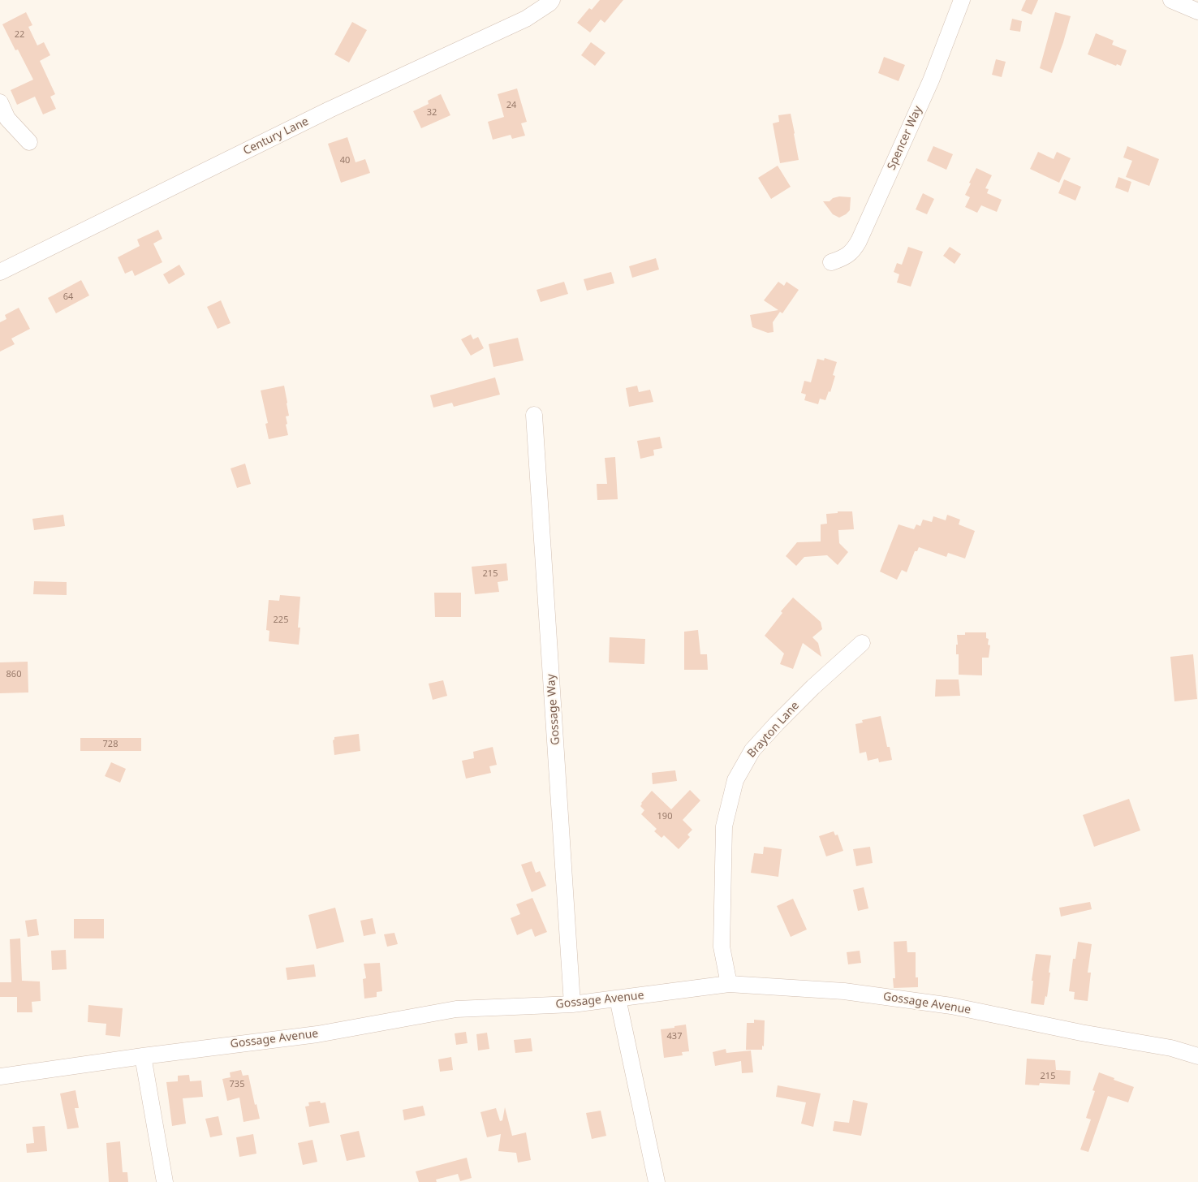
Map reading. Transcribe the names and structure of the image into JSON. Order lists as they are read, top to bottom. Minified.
{"streets":{"street":["Century Lane","Spencer Way","Gossage Way","Brayton Lane","Gossage Avenue"]},"crossings":[["Gossage Way","Gossage Avenue"],["Brayton Lane","Gossage Avenue"]],"house_numbers":["22","24","32","40","64","215","225","860","728","190","437","215","735"]}
